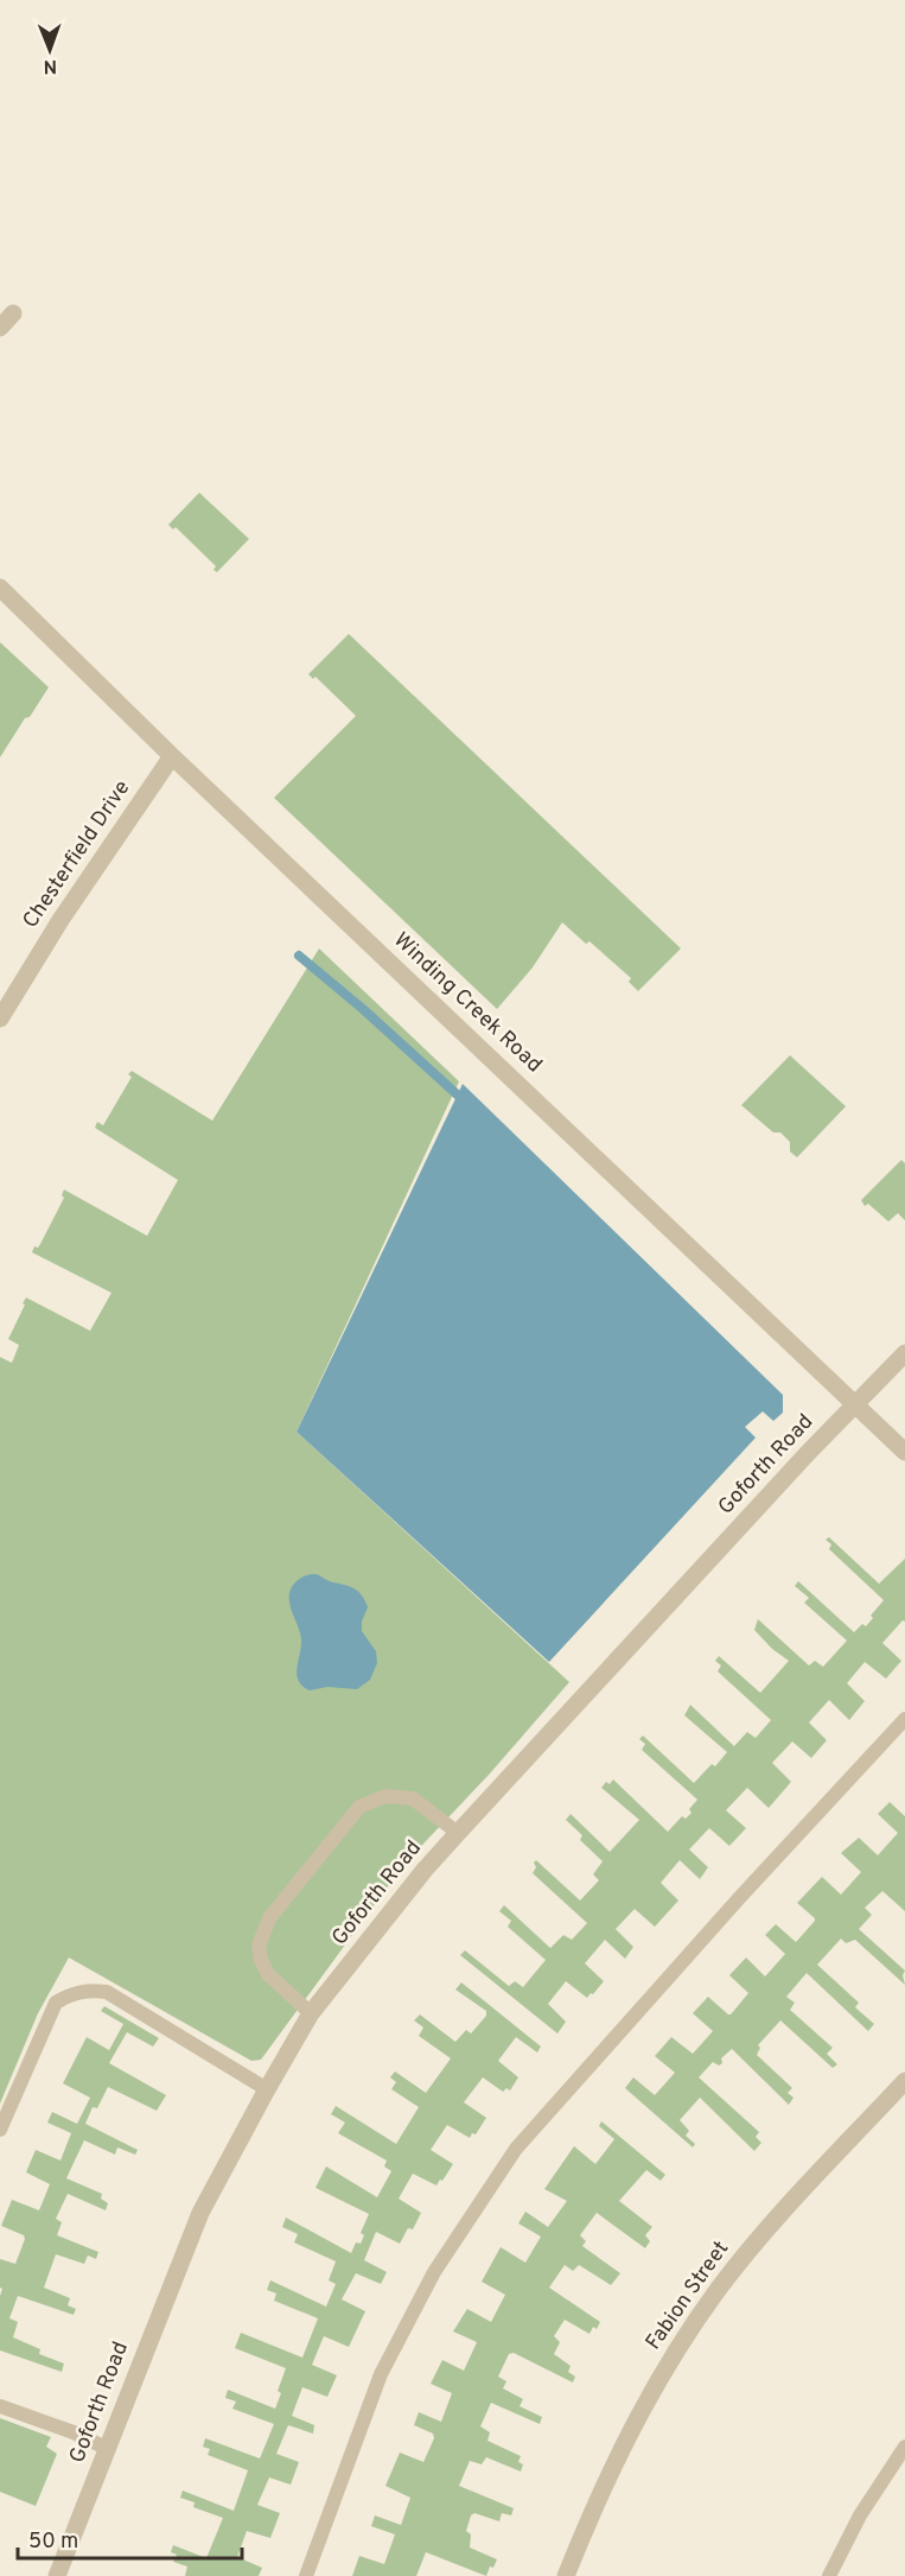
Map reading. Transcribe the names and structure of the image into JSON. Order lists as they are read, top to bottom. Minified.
{"streets":{"street":["Chesterfield Drive","Winding Creek Road","Goforth Road","Fabion Street"]},"crossings":[["Chesterfield Drive","Winding Creek Road"],["Winding Creek Road","Goforth Road"]],"scale_bar":"50 m","north":"bottom"}
